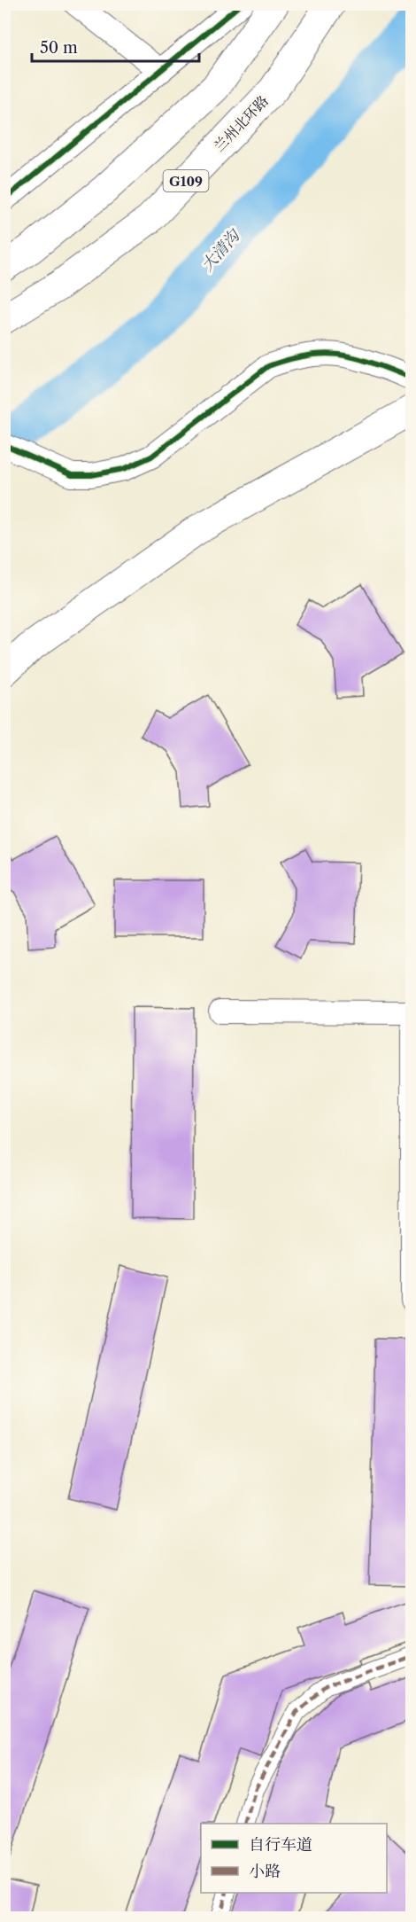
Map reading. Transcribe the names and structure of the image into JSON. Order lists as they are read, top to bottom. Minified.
{"streets":{"main road":["兰州北环路","G109"]},"water":["大清沟"],"legend":["自行车道","小路"],"scale_bar":"50 m"}
